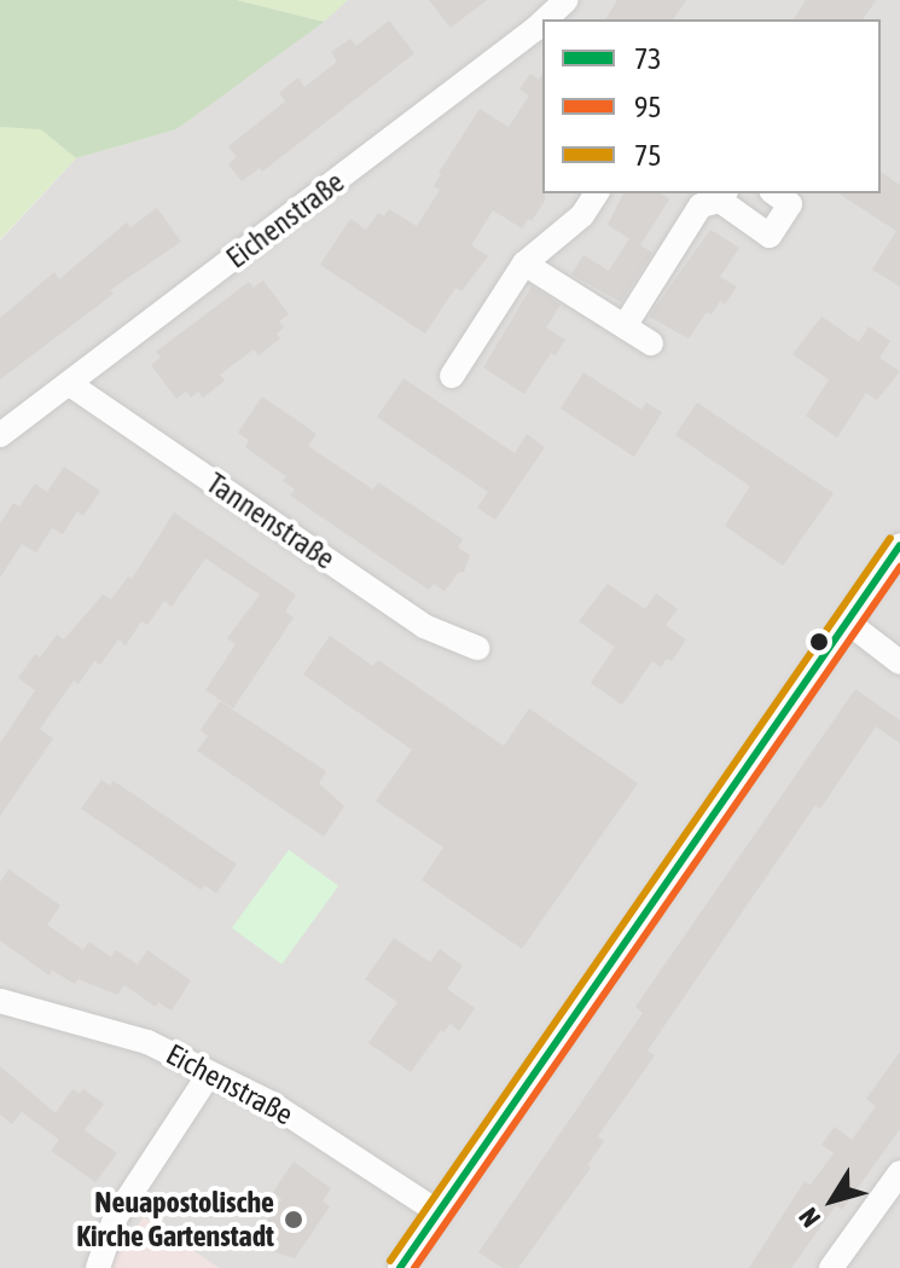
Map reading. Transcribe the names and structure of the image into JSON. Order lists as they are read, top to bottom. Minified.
{"streets":{"street":["Eichenstraße","Tannenstraße"]},"crossings":[["Eichenstraße","Tannenstraße"]],"places":["Neuapostolische Kirche Gartenstadt"],"lines":["transit line 75","transit line 73","transit line 95"],"legend":["73","95","75"],"north":"bottom left"}
